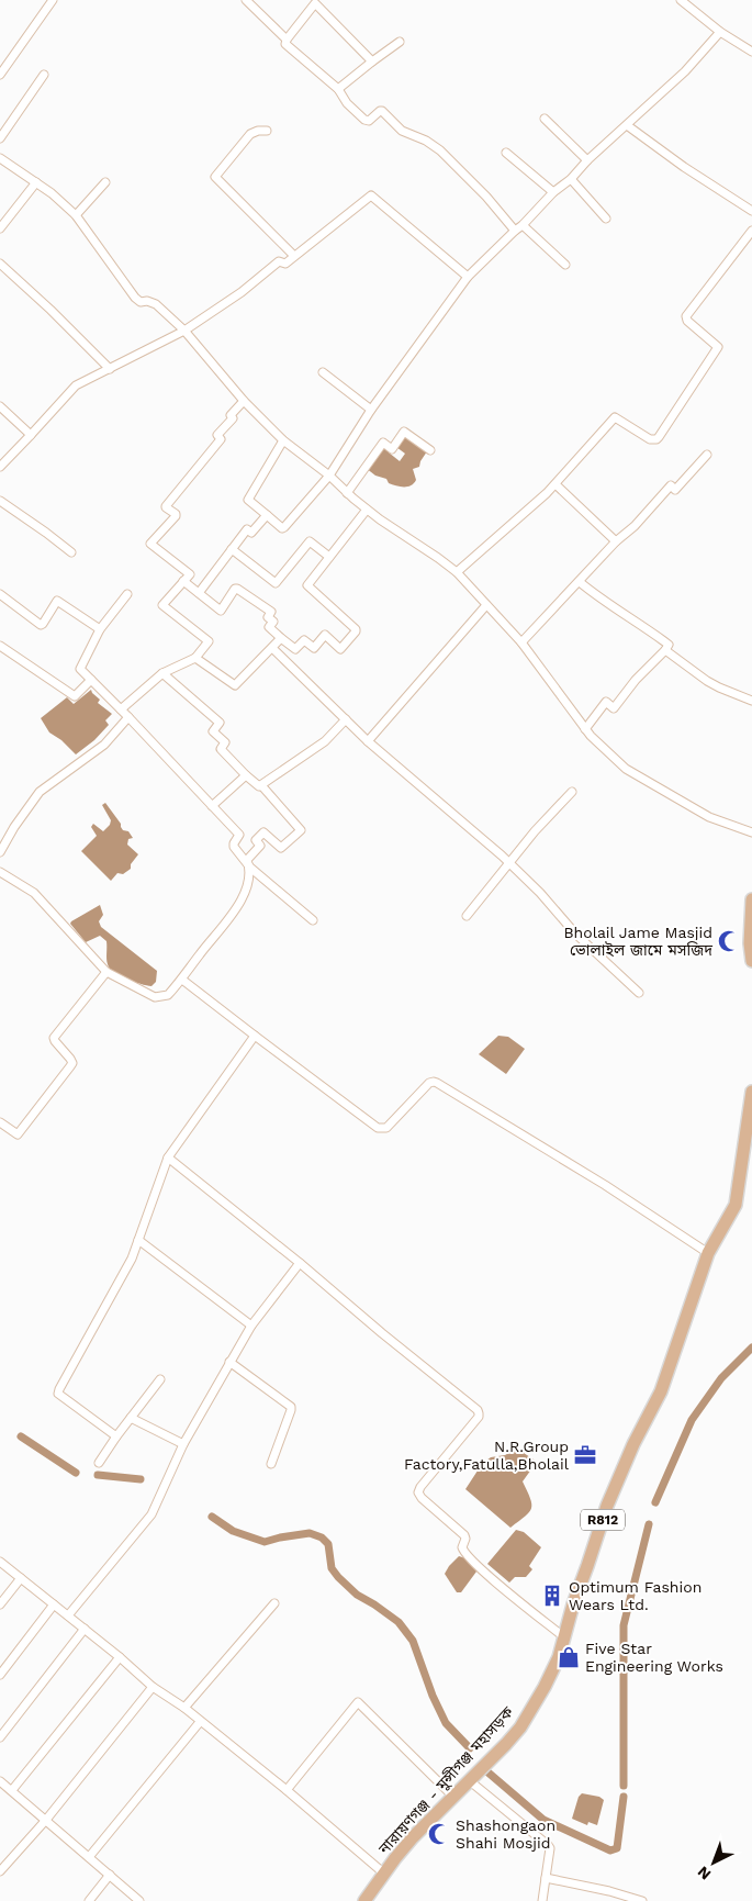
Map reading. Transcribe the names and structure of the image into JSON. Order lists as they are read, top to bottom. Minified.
{"streets":{"main road":["R812","নারায়ণগঞ্জ - মুন্সীগঞ্জ মহাসড়ক"]},"places":{"mosque":["Bholail Jame Masjid ভোলাইল জামে মসজিদ","Shashongaon Shahi Mosjid"],"office":["N.R.Group Factory,Fatulla,Bholail"],"building":["Optimum Fashion Wears Ltd."],"shop":["Five Star Engineering Works"]},"north":"bottom left"}
